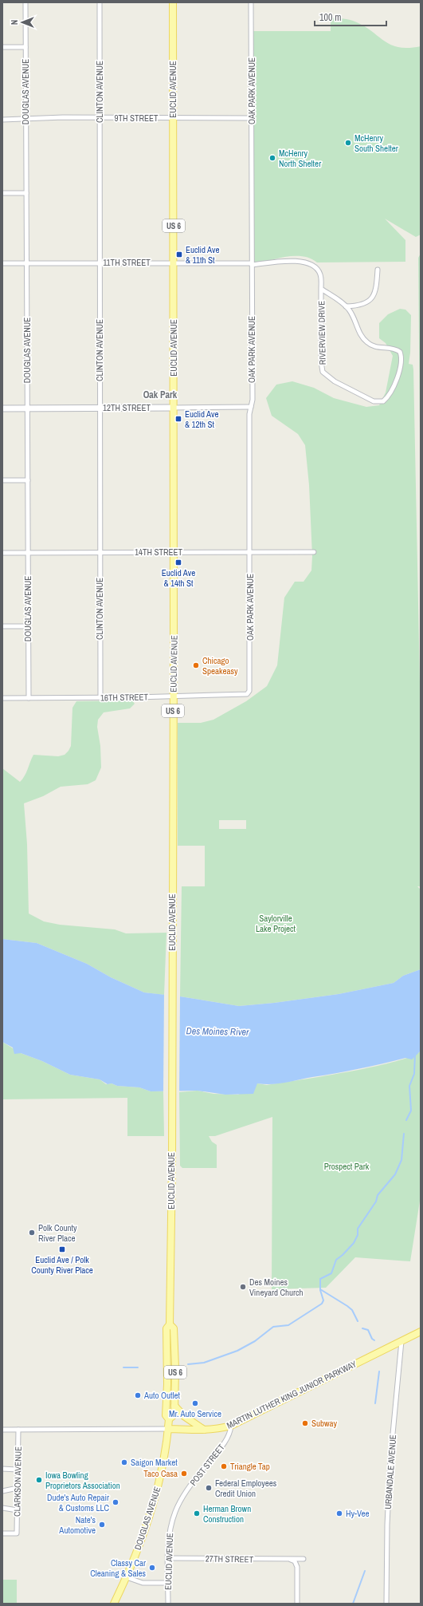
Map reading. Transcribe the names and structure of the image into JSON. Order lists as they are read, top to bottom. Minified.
{"streets":{"main road":["EUCLID AVENUE","DOUGLAS AVENUE","US 6","12TH STREET","MARTIN LUTHER KING JUNIOR PARKWAY"],"street":["OAK PARK AVENUE","CLINTON AVENUE","9TH STREET","11TH STREET","RIVERVIEW DRIVE","14TH STREET","16TH STREET","POST STREET","URBANDALE AVENUE","CLARKSON AVENUE","27TH STREET"]},"crossings":[["EUCLID AVENUE","DOUGLAS AVENUE"],["EUCLID AVENUE","9TH STREET"],["EUCLID AVENUE","11TH STREET"],["EUCLID AVENUE","12TH STREET"],["EUCLID AVENUE","14TH STREET"],["EUCLID AVENUE","16TH STREET"],["EUCLID AVENUE","MARTIN LUTHER KING JUNIOR PARKWAY"],["EUCLID AVENUE","POST STREET"],["EUCLID AVENUE","27TH STREET"],["OAK PARK AVENUE","9TH STREET"],["OAK PARK AVENUE","11TH STREET"],["OAK PARK AVENUE","RIVERVIEW DRIVE"],["OAK PARK AVENUE","12TH STREET"],["OAK PARK AVENUE","14TH STREET"],["OAK PARK AVENUE","16TH STREET"],["DOUGLAS AVENUE","9TH STREET"],["DOUGLAS AVENUE","11TH STREET"],["DOUGLAS AVENUE","12TH STREET"],["DOUGLAS AVENUE","14TH STREET"],["DOUGLAS AVENUE","16TH STREET"],["DOUGLAS AVENUE","MARTIN LUTHER KING JUNIOR PARKWAY"],["CLINTON AVENUE","9TH STREET"],["CLINTON AVENUE","11TH STREET"],["CLINTON AVENUE","12TH STREET"],["CLINTON AVENUE","14TH STREET"],["CLINTON AVENUE","16TH STREET"],["11TH STREET","RIVERVIEW DRIVE"],["MARTIN LUTHER KING JUNIOR PARKWAY","POST STREET"],["MARTIN LUTHER KING JUNIOR PARKWAY","URBANDALE AVENUE"],["MARTIN LUTHER KING JUNIOR PARKWAY","CLARKSON AVENUE"]],"districts":["Oak Park"],"water":["Des Moines River"],"parks":["Saylorville Lake Project","Prospect Park"],"places":{"other":["McHenry South Shelter","McHenry North Shelter","Chicago Speakeasy","Polk County River Place","Des Moines Vineyard Church","Auto Outlet","Mr. Auto Service","Subway","Saigon Market","Triangle Tap","Taco Casa","Iowa Bowling Proprietors Association","Federal Employees Credit Union","Dude's Auto Repair & Customs LLC","Herman Brown Construction","Hy-Vee","Nate's Automotive","Classy Car Cleaning & Sales"],"transit":["Euclid Ave & 11th St","Euclid Ave & 12th St","Euclid Ave & 14th St","Euclid Ave / Polk County River Place"]},"scale_bar":"100 m","north":"left"}
